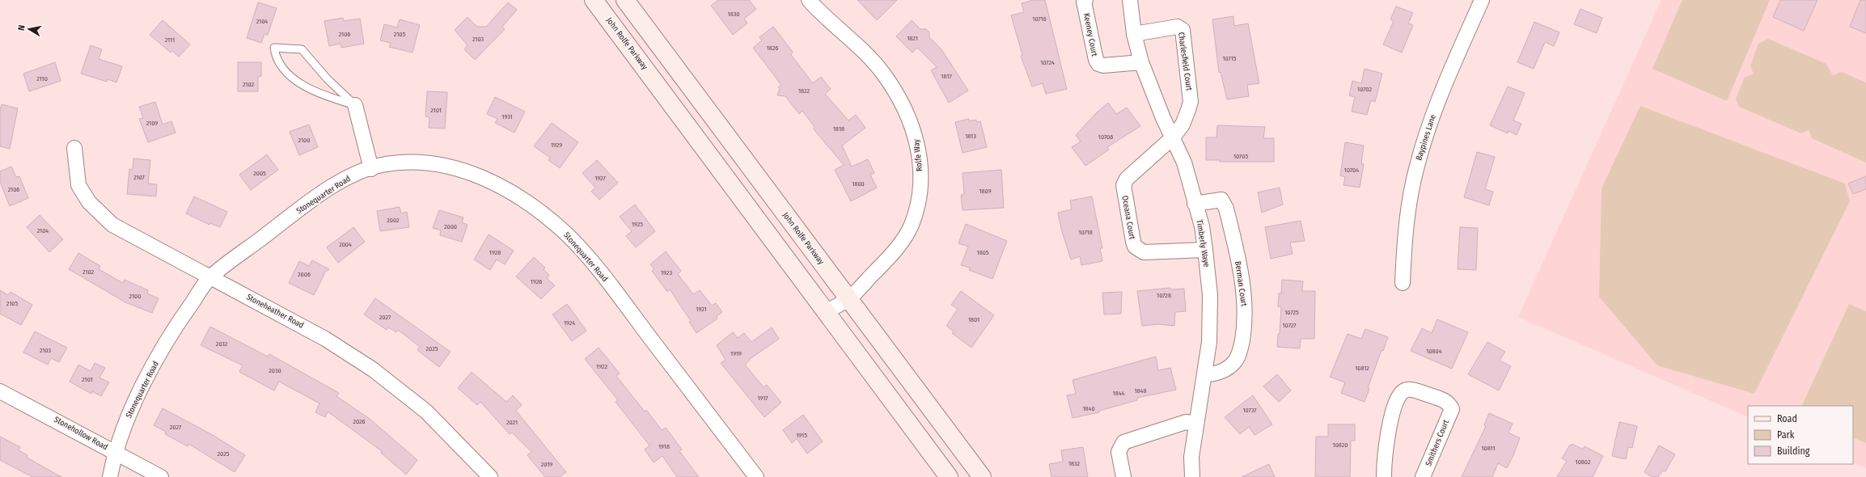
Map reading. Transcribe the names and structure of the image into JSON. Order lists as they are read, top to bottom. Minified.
{"streets":{"main road":["John Rolfe Parkway"],"street":["Keeney Court","Charlesfield Court","Baypines Lane","Rolfe Way","Stonequarter Road","Oceana Court","Timberly Waye","Berman Court","Stoneheather Road","Stonehollow Road","Smithers Court"]},"crossings":[["Keeney Court","Timberly Waye"],["John Rolfe Parkway","Rolfe Way"],["Charlesfield Court","Oceana Court"],["Charlesfield Court","Timberly Waye"],["Stonequarter Road","Stoneheather Road"],["Stonequarter Road","Stonehollow Road"],["Oceana Court","Timberly Waye"],["Timberly Waye","Berman Court"]],"house_numbers":["1830","10716","2104","2106","2105","1821","2103","2111","1826","10715","10724","1817","2110","2102","10702","1822","2101","1931","2109","1818","1813","10706","2100","1929","10705","10704","2005","2107","1927","1800","2106","1809","2002","1925","2000","2104","10718","2004","1928","1805","2102","1923","2006","1926","10728","2100","2105","1921","10725","2027","1801","1924","10727","2032","2025","2103","10804","1919","1922","10812","2030","2101","1848","1844","1917","1840","10737","2026","2021","2027","1915","10820","1918","10811","2025","10802","1832","2019"],"legend":["Road","Park","Building"],"north":"left"}
